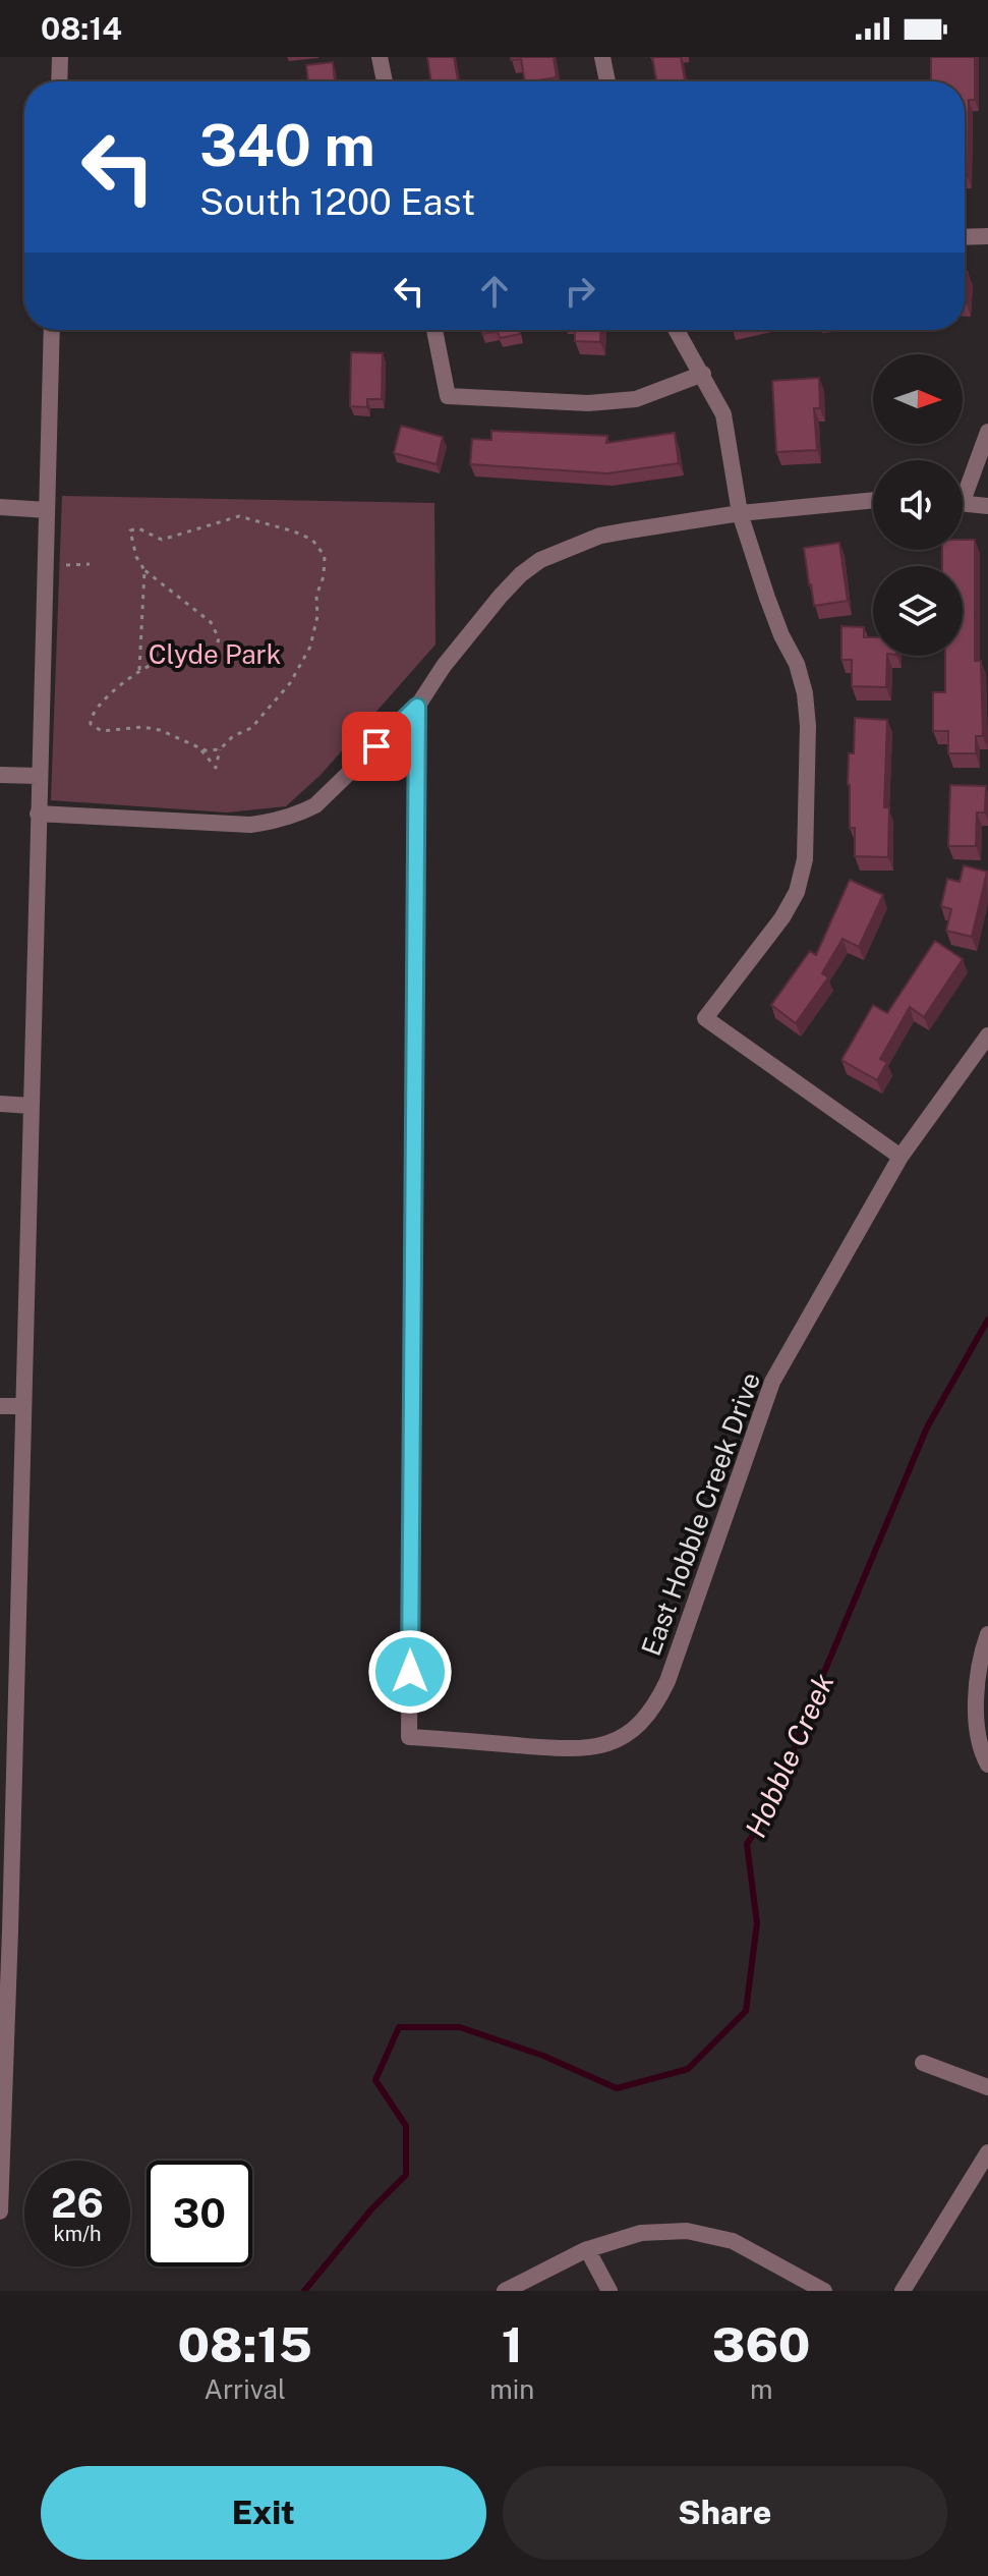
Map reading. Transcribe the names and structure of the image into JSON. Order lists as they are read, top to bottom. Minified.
{"streets":{"street":["East Hobble Creek Drive"]},"water":["Hobble Creek"],"parks":["Clyde Park"],"north":"right","page":{"status":"08:14","turn":["340 m","South 1200 East"],"speed":"26 km/h","limit":"30","eta":["08:15","Arrival","1","min","360","m"],"buttons":["Exit","Share"]}}
